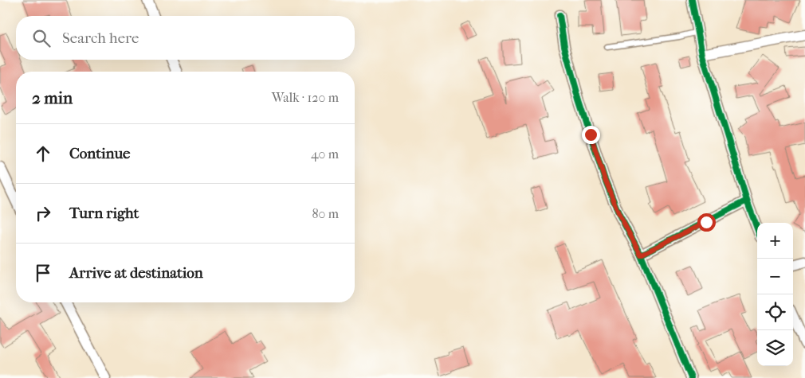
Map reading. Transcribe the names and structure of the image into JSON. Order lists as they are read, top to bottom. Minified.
{"page":{"search":"Search here","heading":["2 min","Walk · 120 m"],"list":[["Continue","40 m"],["Turn right","80 m"],"Arrive at destination"],"map_buttons":["+","−"]}}
